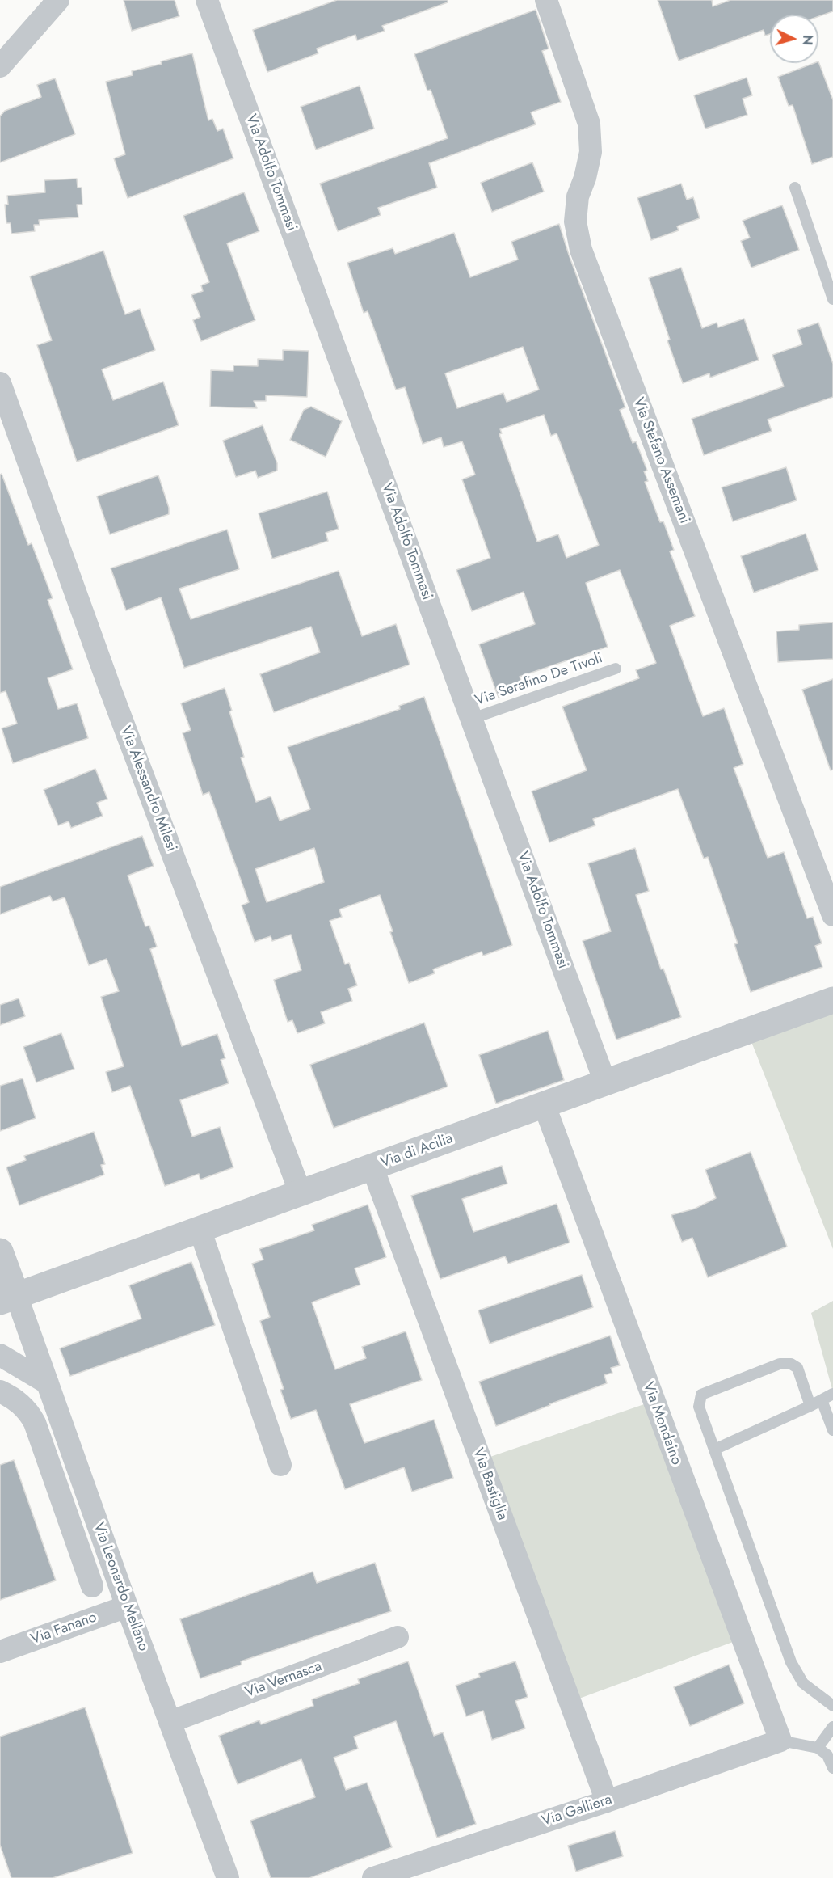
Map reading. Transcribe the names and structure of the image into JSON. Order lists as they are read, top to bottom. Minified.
{"streets":{"street":["Via Adolfo Tommasi","Via Stefano Assemani","Via Alessandro Milesi","Via di Acilia","Via Mondaino","Via Bastiglia","Via Leonardo Mellano","Via Fanano","Via Vernasca","Via Galliera"],"lane":["Via Serafino De Tivoli"]},"crossings":[["Via Adolfo Tommasi","Via Serafino De Tivoli"],["Via Adolfo Tommasi","Via di Acilia"],["Via Alessandro Milesi","Via di Acilia"],["Via di Acilia","Via Mondaino"],["Via di Acilia","Via Bastiglia"],["Via di Acilia","Via Leonardo Mellano"],["Via Mondaino","Via Galliera"],["Via Bastiglia","Via Galliera"],["Via Leonardo Mellano","Via Fanano"],["Via Leonardo Mellano","Via Vernasca"]],"north":"right"}
